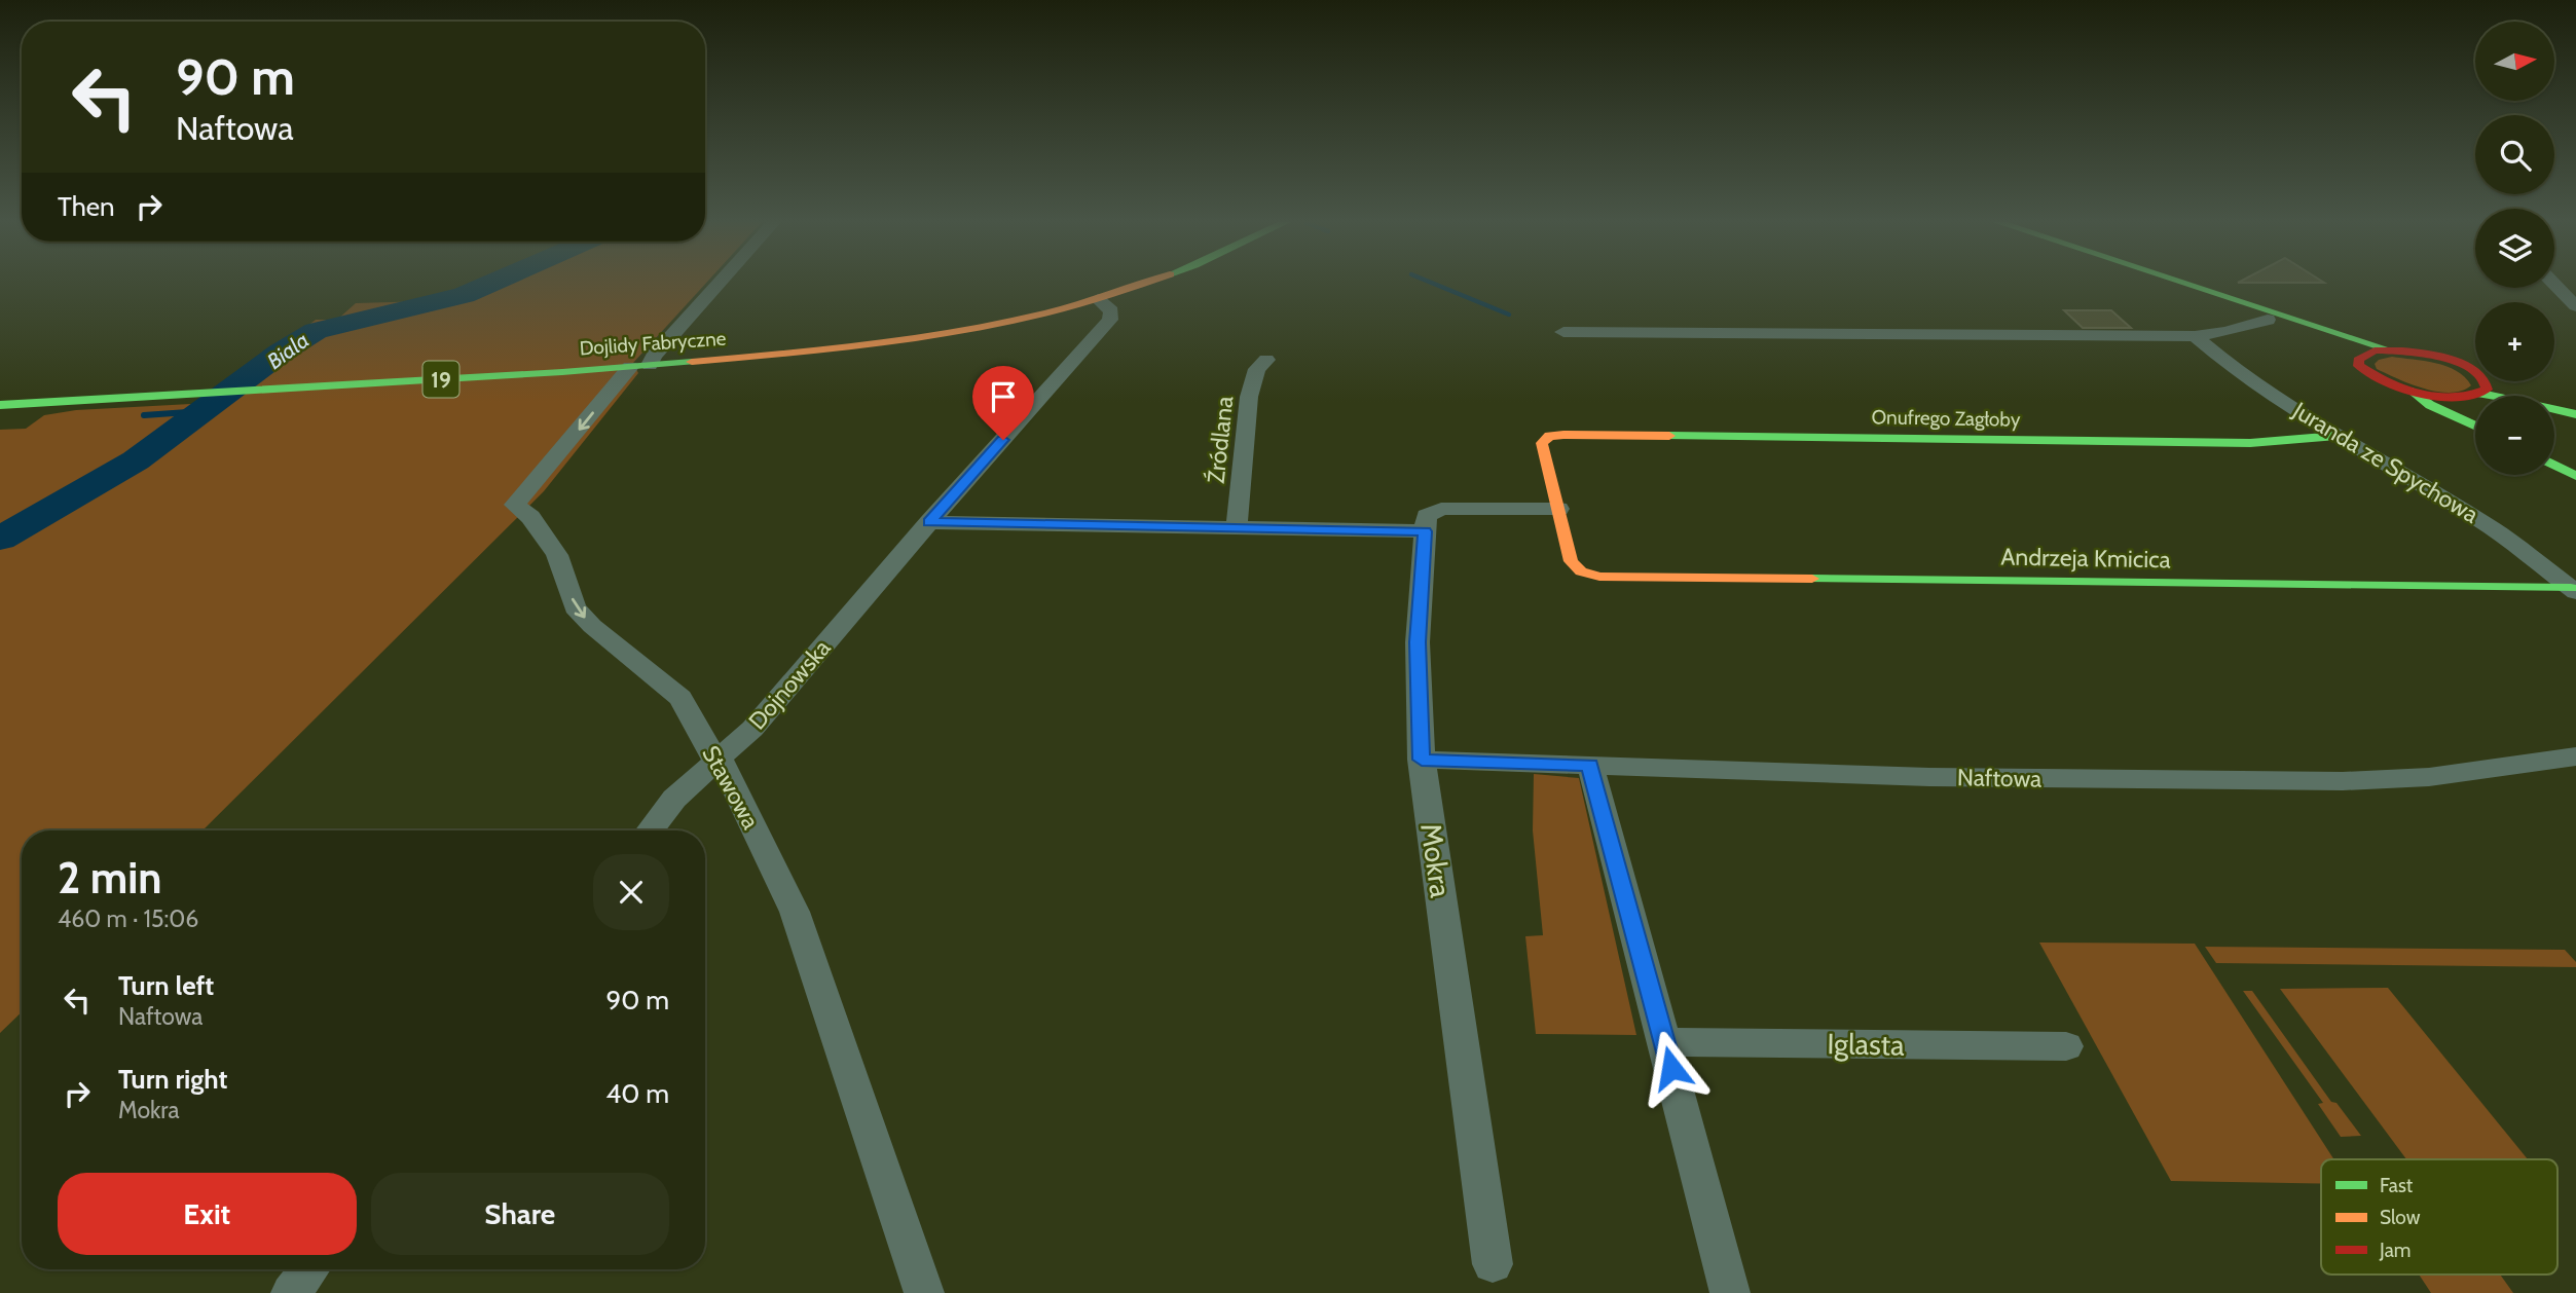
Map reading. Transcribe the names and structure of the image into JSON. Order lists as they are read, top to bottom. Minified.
{"streets":{"main road":["Dojlidy Fabryczne","19","Onufrego Zagłoby","Andrzeja Kmicica"],"street":["Źródlana","Juranda ze Spychowa","Dojnowska","Naftowa","Stawowa","Mokra","Iglasta"]},"crossings":[["Dojlidy Fabryczne","Dojnowska"],["Dojlidy Fabryczne","Stawowa"],["Onufrego Zagłoby","Juranda ze Spychowa"],["Onufrego Zagłoby","Andrzeja Kmicica"],["Juranda ze Spychowa","Andrzeja Kmicica"],["Dojnowska","Stawowa"],["Naftowa","Mokra"]],"water":["Biala"],"legend":["Fast","Slow","Jam"],"north":"right","page":{"map_buttons":["+","−"],"turn":["90 m","Naftowa"],"then":"Then","heading":["2 min","460 m · 15:06"],"list":[{"name":"Turn left","note":"Naftowa","value":"90 m"},{"name":"Turn right","note":"Mokra","value":"40 m"}],"buttons":["Exit","Share"]}}
